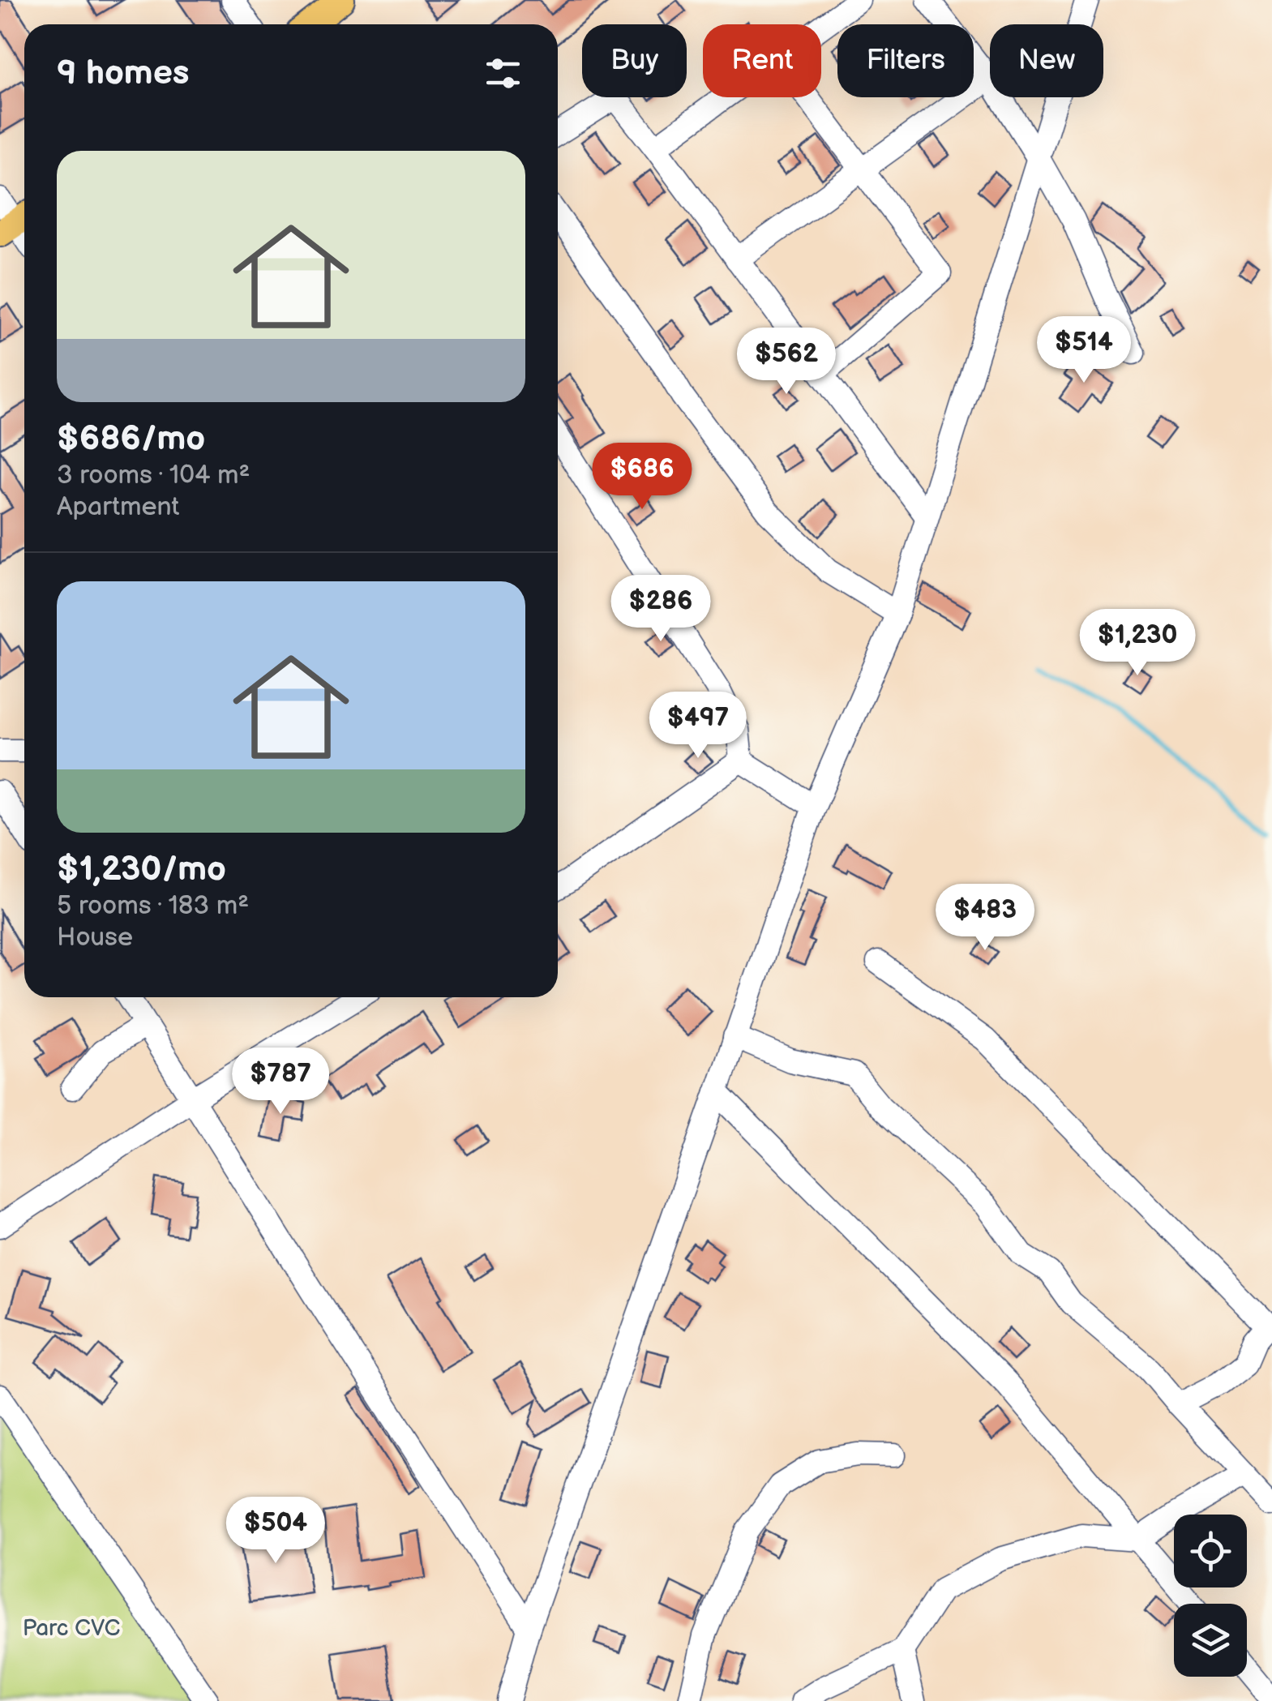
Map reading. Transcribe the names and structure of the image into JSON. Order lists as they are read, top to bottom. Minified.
{"parks":["Parc CVC"],"page":{"chip":["Buy","Rent","Filters","New"],"heading":"9 homes","list":[{"name":"$686/mo","note":"3 rooms · 104 m² · Apartment"},{"name":"$1,230/mo","note":"5 rooms · 183 m² · House"}],"price":["$514","$562","$686","$286","$1,230","$497","$483","$787","$504"]}}
